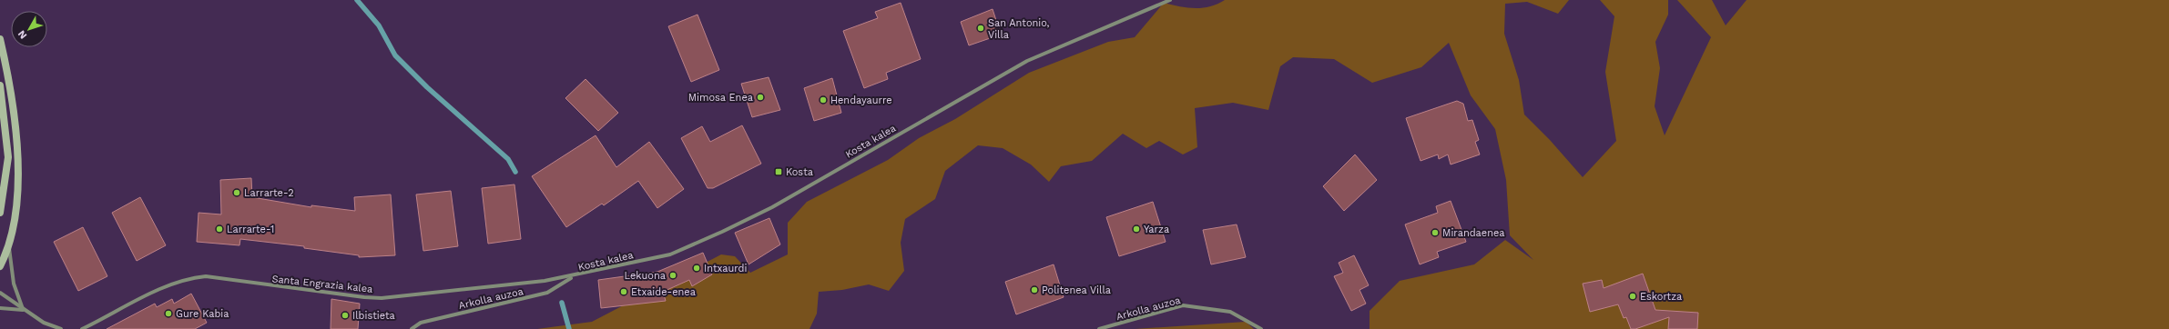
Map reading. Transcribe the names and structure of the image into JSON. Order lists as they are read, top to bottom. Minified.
{"streets":{"street":["Kosta kalea","Santa Engrazia kalea","Arkolla auzoa"]},"crossings":[["Kosta kalea","Santa Engrazia kalea"],["Kosta kalea","Arkolla auzoa"],["Santa Engrazia kalea","Arkolla auzoa"]],"places":{"other":["San Antonio, Villa","Mimosa Enea","Hendayaurre","Larrarte-2","Larrarte-1","Yarza","Mirandaenea","Intxaurdi","Lekuona","Politenea Villa","Etxaide-enea","Eskortza","Gure Kabia","Ilbistieta"],"transit":["Kosta"]},"north":"bottom left"}
